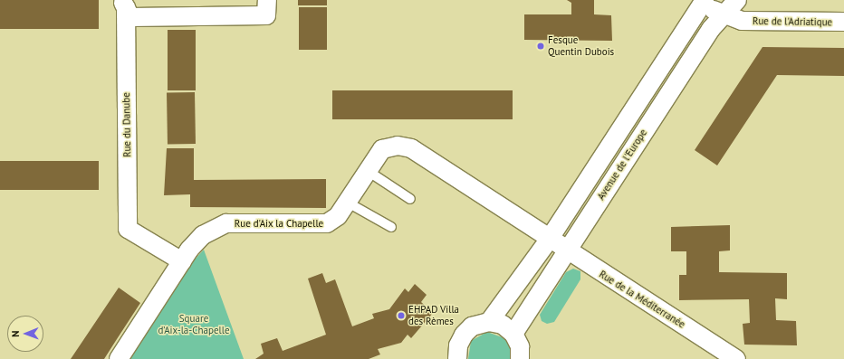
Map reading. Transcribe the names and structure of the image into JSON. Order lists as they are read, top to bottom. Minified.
{"streets":{"street":["Rue de l'Adriatique","Rue du Danube","Avenue de l'Europe","Rue d'Aix la Chapelle","Rue de la Méditerranée"]},"crossings":[["Rue de l'Adriatique","Avenue de l'Europe"],["Rue du Danube","Rue d'Aix la Chapelle"],["Avenue de l'Europe","Rue de la Méditerranée"],["Rue d'Aix la Chapelle","Rue de la Méditerranée"]],"parks":["Square d’Aix-la-Chapelle"],"places":["Fesque Quentin Dubois","EHPAD Villa des Rèmes"],"north":"left"}
